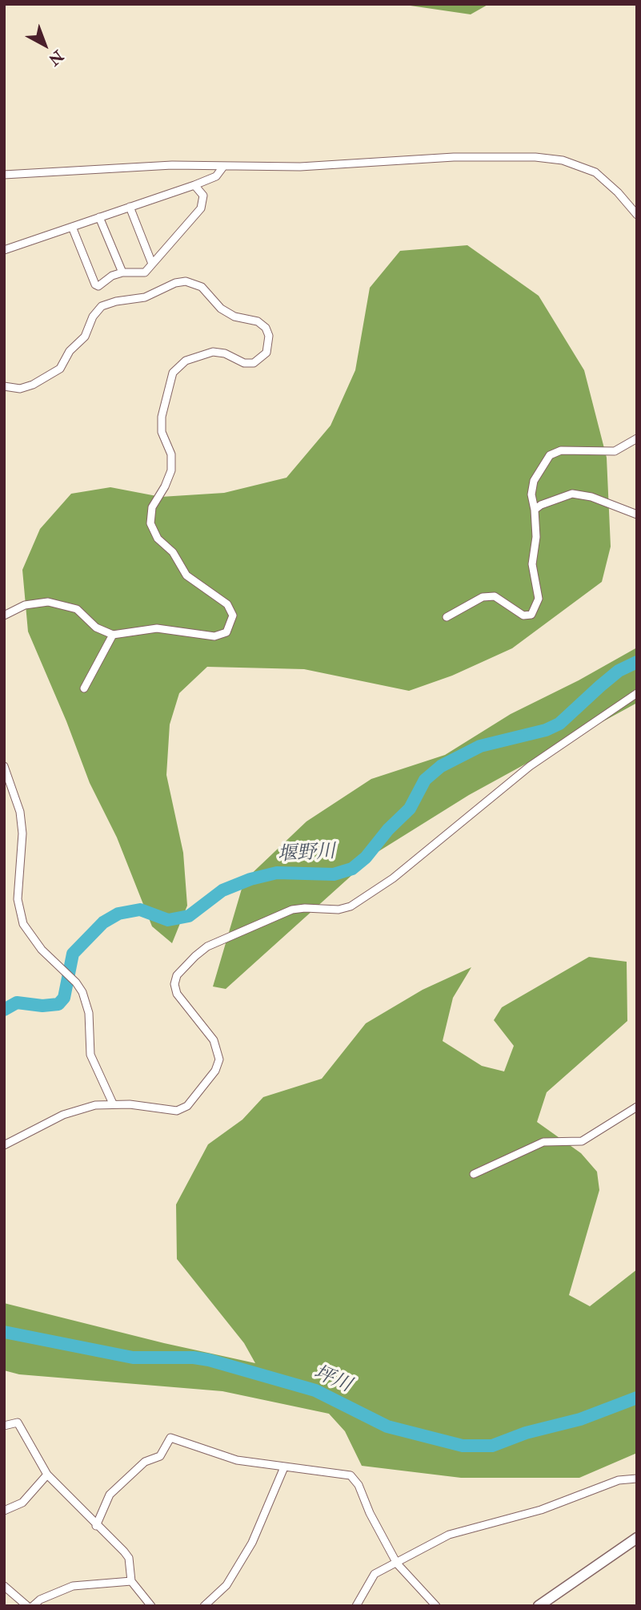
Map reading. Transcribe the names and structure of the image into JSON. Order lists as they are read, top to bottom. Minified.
{"water":["堰野川","坪川"],"north":"bottom right"}
